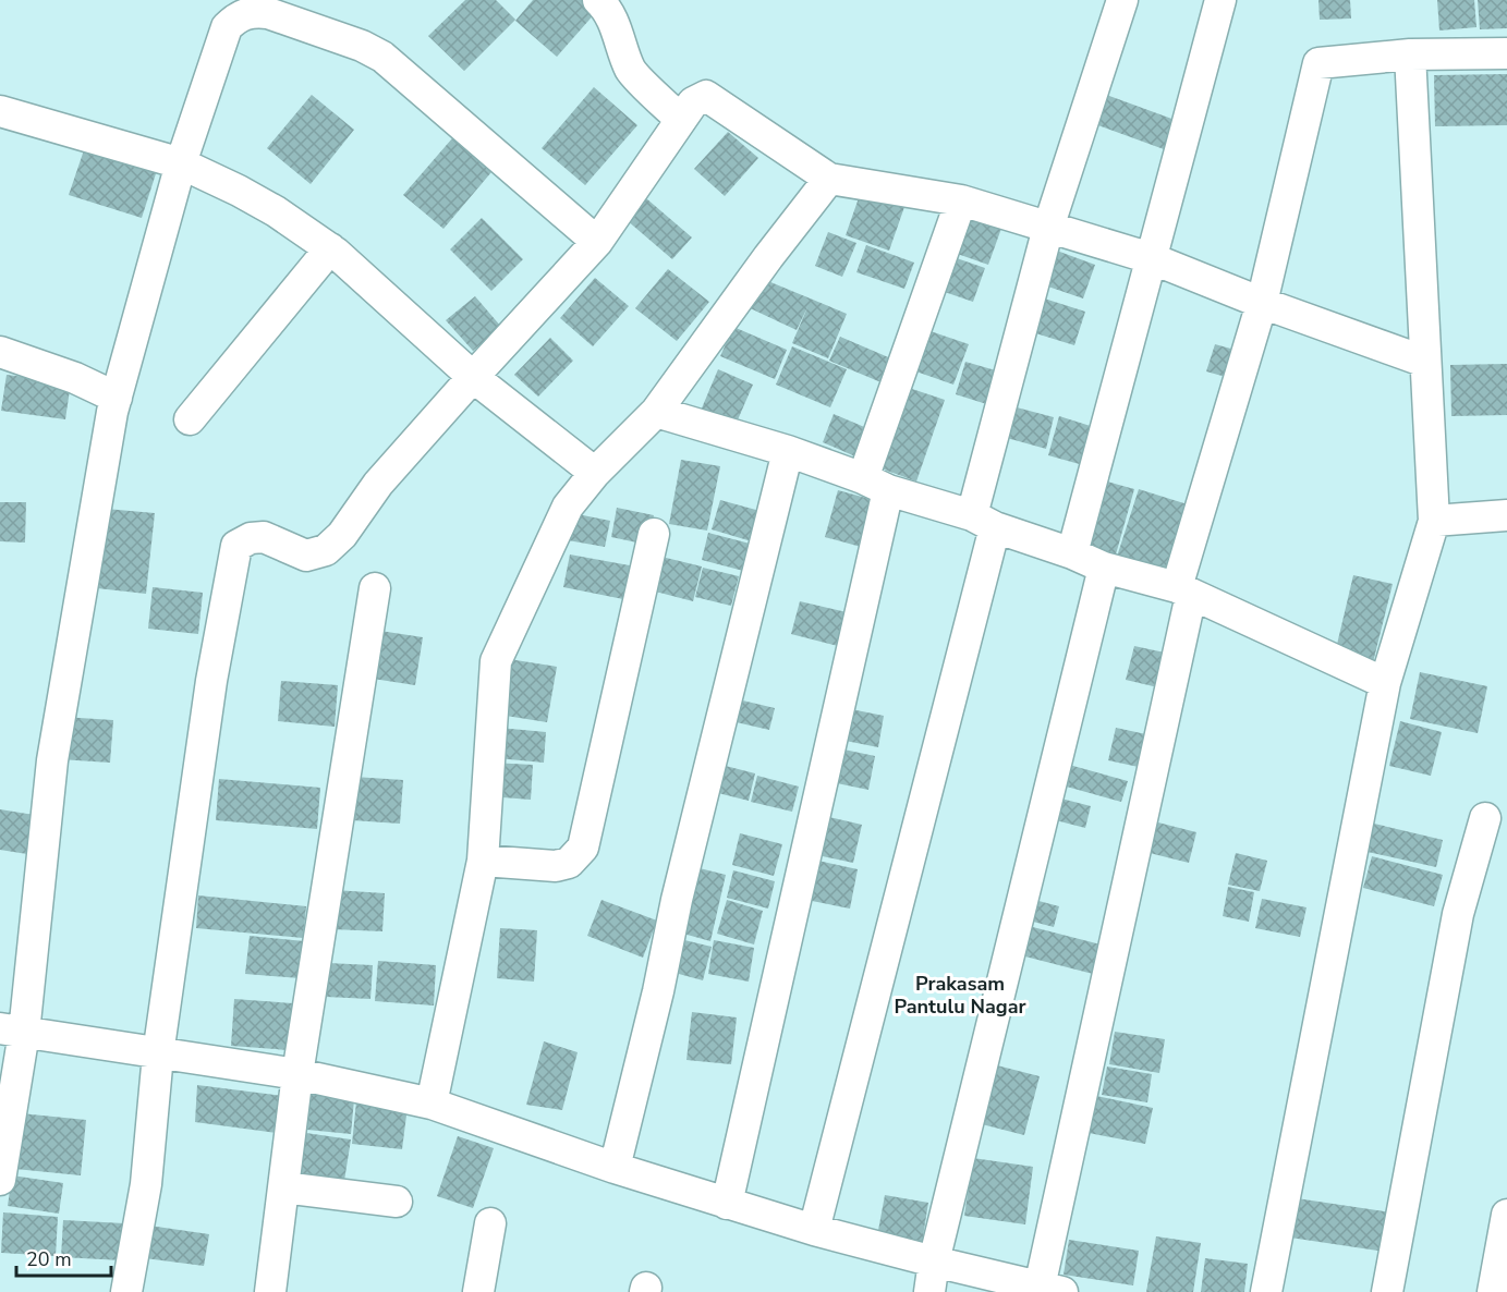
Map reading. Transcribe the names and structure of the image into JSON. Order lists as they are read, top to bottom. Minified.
{"districts":["Prakasam Pantulu Nagar"],"scale_bar":"20 m"}
